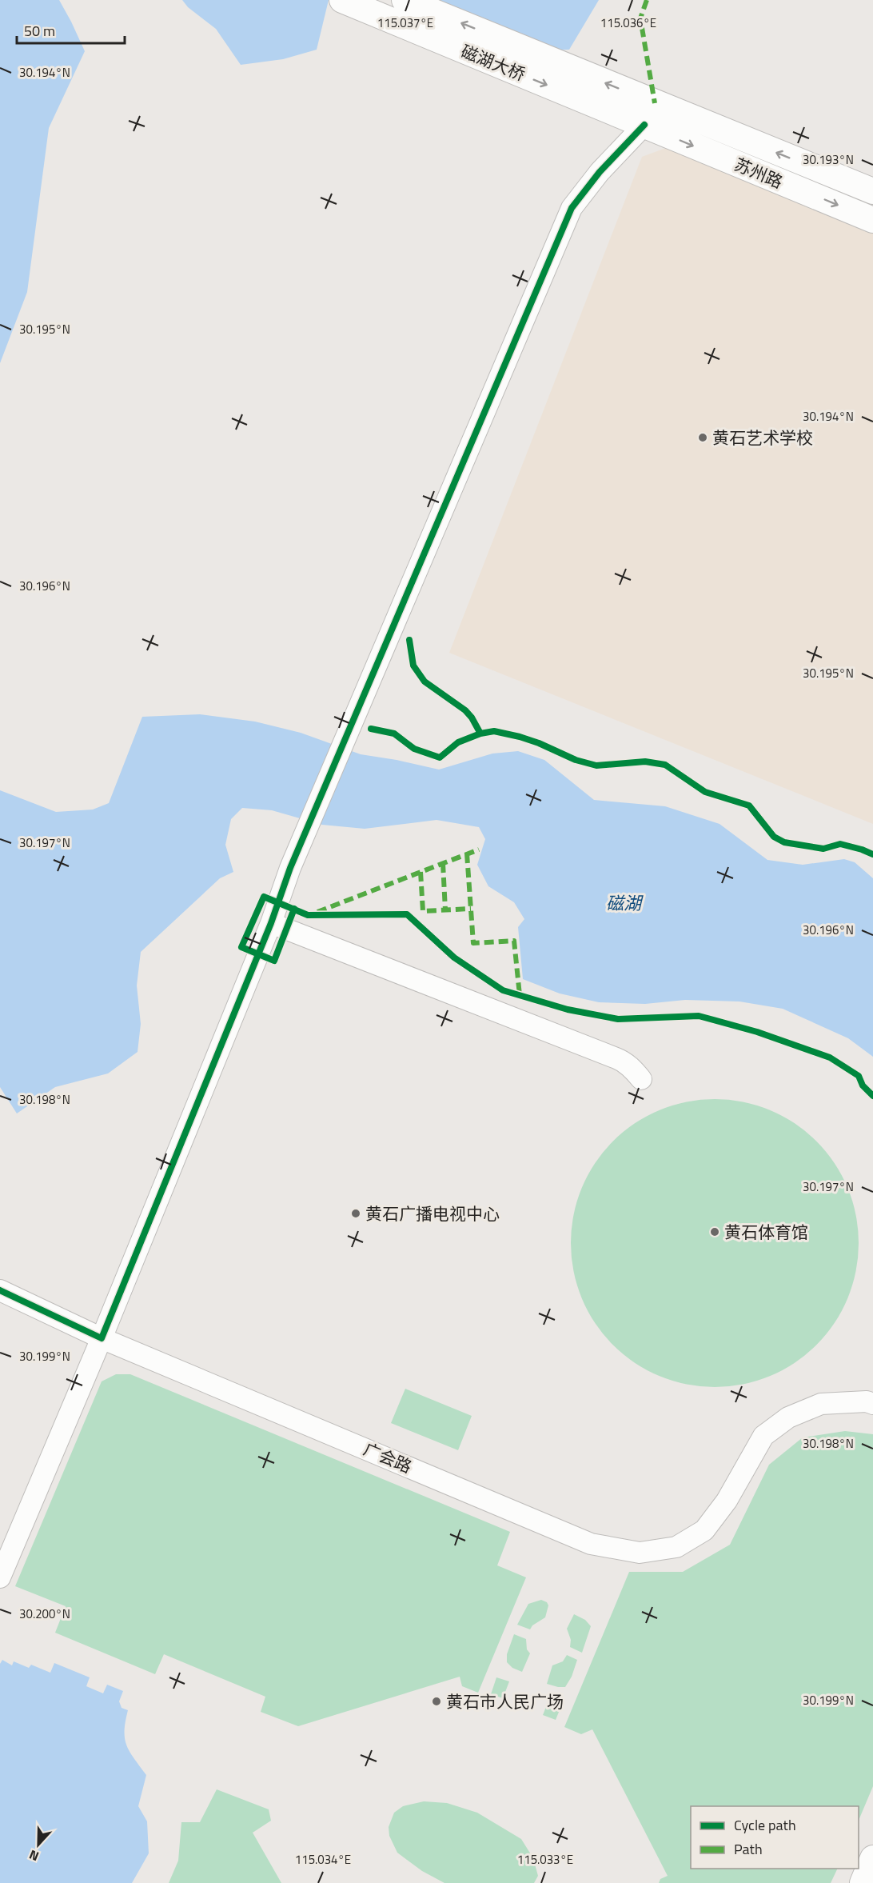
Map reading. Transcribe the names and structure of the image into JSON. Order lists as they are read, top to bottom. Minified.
{"streets":{"main road":["磁湖大桥","苏州路"],"street":["广会路"]},"crossings":[["磁湖大桥","苏州路"]],"water":["磁湖"],"places":["黄石艺术学校","黄石广播电视中心","黄石体育馆","黄石市人民广场"],"legend":["Cycle path","Path"],"scale_bar":"50 m","north":"bottom","coordinates":["115.037°E","115.036°E","30.194°N","30.193°N","30.195°N","30.196°N","30.197°N","30.198°N","30.199°N","30.200°N","115.034°E","115.033°E"]}
